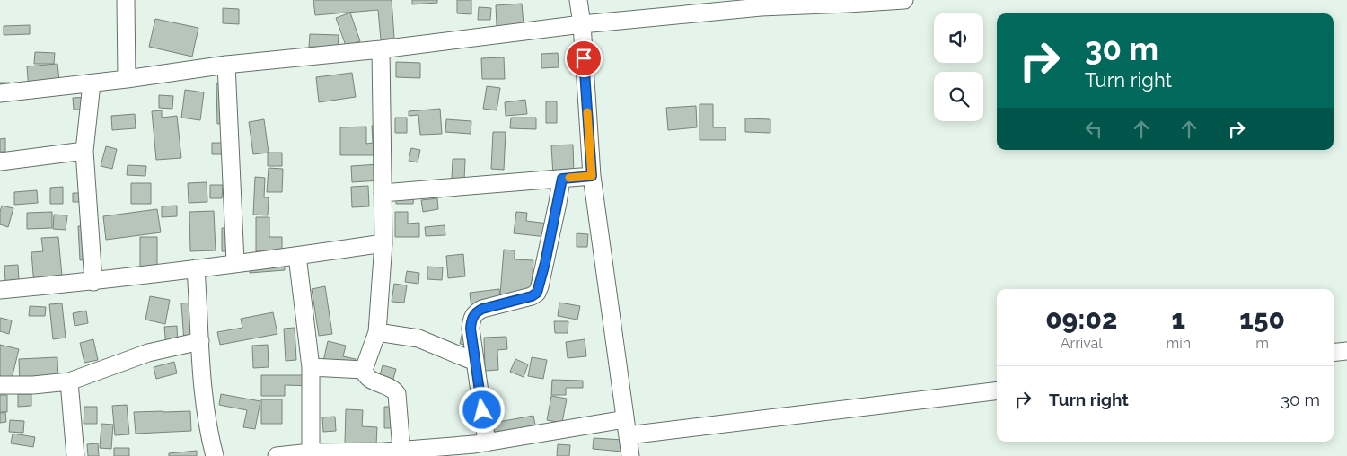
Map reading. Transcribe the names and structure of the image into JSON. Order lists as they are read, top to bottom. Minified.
{"page":{"turn":["30 m","Turn right"],"eta":["09:02","Arrival","1","min","150","m"],"list":[{"name":"Turn right","value":"30 m"}]}}
